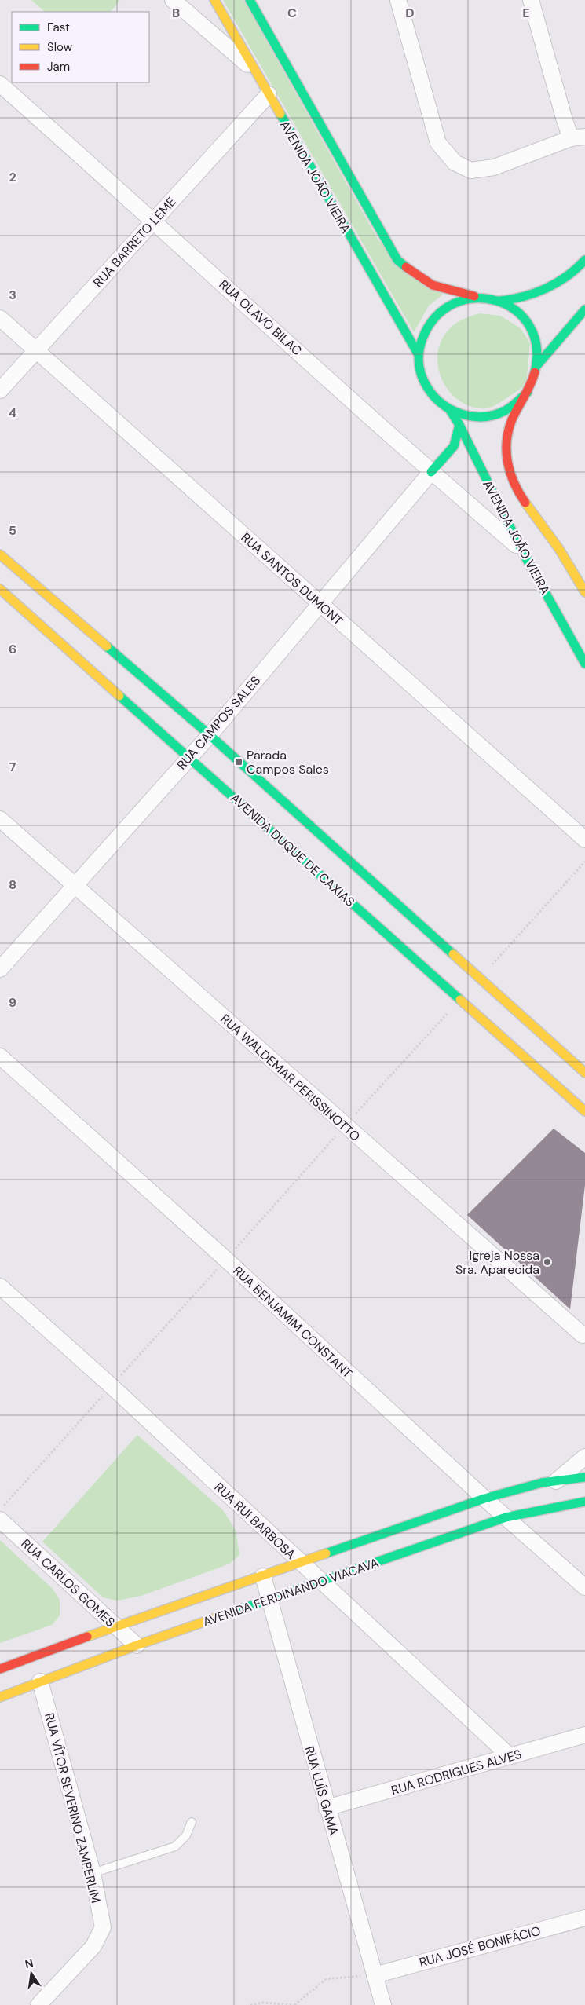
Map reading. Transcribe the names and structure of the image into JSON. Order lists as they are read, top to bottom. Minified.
{"streets":{"street":["AVENIDA JOÃO VIEIRA","RUA BARRETO LEME","RUA OLAVO BILAC","RUA SANTOS DUMONT","RUA CAMPOS SALES","AVENIDA DUQUE DE CAXIAS","RUA WALDEMAR PERISSINOTTO","RUA BENJAMIM CONSTANT","RUA RUI BARBOSA","RUA CARLOS GOMES","AVENIDA FERDINANDO VIACAVA","RUA RODRIGUES ALVES","RUA LUÍS GAMA","RUA VÍTOR SEVERINO ZAMPERLIM","RUA JOSÉ BONIFÁCIO"]},"crossings":[["AVENIDA JOÃO VIEIRA","RUA BARRETO LEME"],["AVENIDA JOÃO VIEIRA","RUA OLAVO BILAC"],["RUA BARRETO LEME","RUA OLAVO BILAC"],["RUA BARRETO LEME","RUA SANTOS DUMONT"],["RUA OLAVO BILAC","RUA CAMPOS SALES"],["RUA SANTOS DUMONT","RUA CAMPOS SALES"],["RUA CAMPOS SALES","AVENIDA DUQUE DE CAXIAS"],["RUA CAMPOS SALES","RUA WALDEMAR PERISSINOTTO"],["RUA BENJAMIM CONSTANT","AVENIDA FERDINANDO VIACAVA"],["RUA RUI BARBOSA","AVENIDA FERDINANDO VIACAVA"],["RUA RUI BARBOSA","RUA RODRIGUES ALVES"],["RUA CARLOS GOMES","AVENIDA FERDINANDO VIACAVA"],["AVENIDA FERDINANDO VIACAVA","RUA LUÍS GAMA"],["AVENIDA FERDINANDO VIACAVA","RUA VÍTOR SEVERINO ZAMPERLIM"],["RUA RODRIGUES ALVES","RUA LUÍS GAMA"],["RUA LUÍS GAMA","RUA JOSÉ BONIFÁCIO"]],"places":{"transit":["Parada Campos Sales"],"other":["Igreja Nossa Sra. Aparecida"]},"legend":["Fast","Slow","Jam"],"north":"top","grid":{"columns":["B","C","D","E"],"rows":["2","3","4","5","6","7","8","9"]}}
